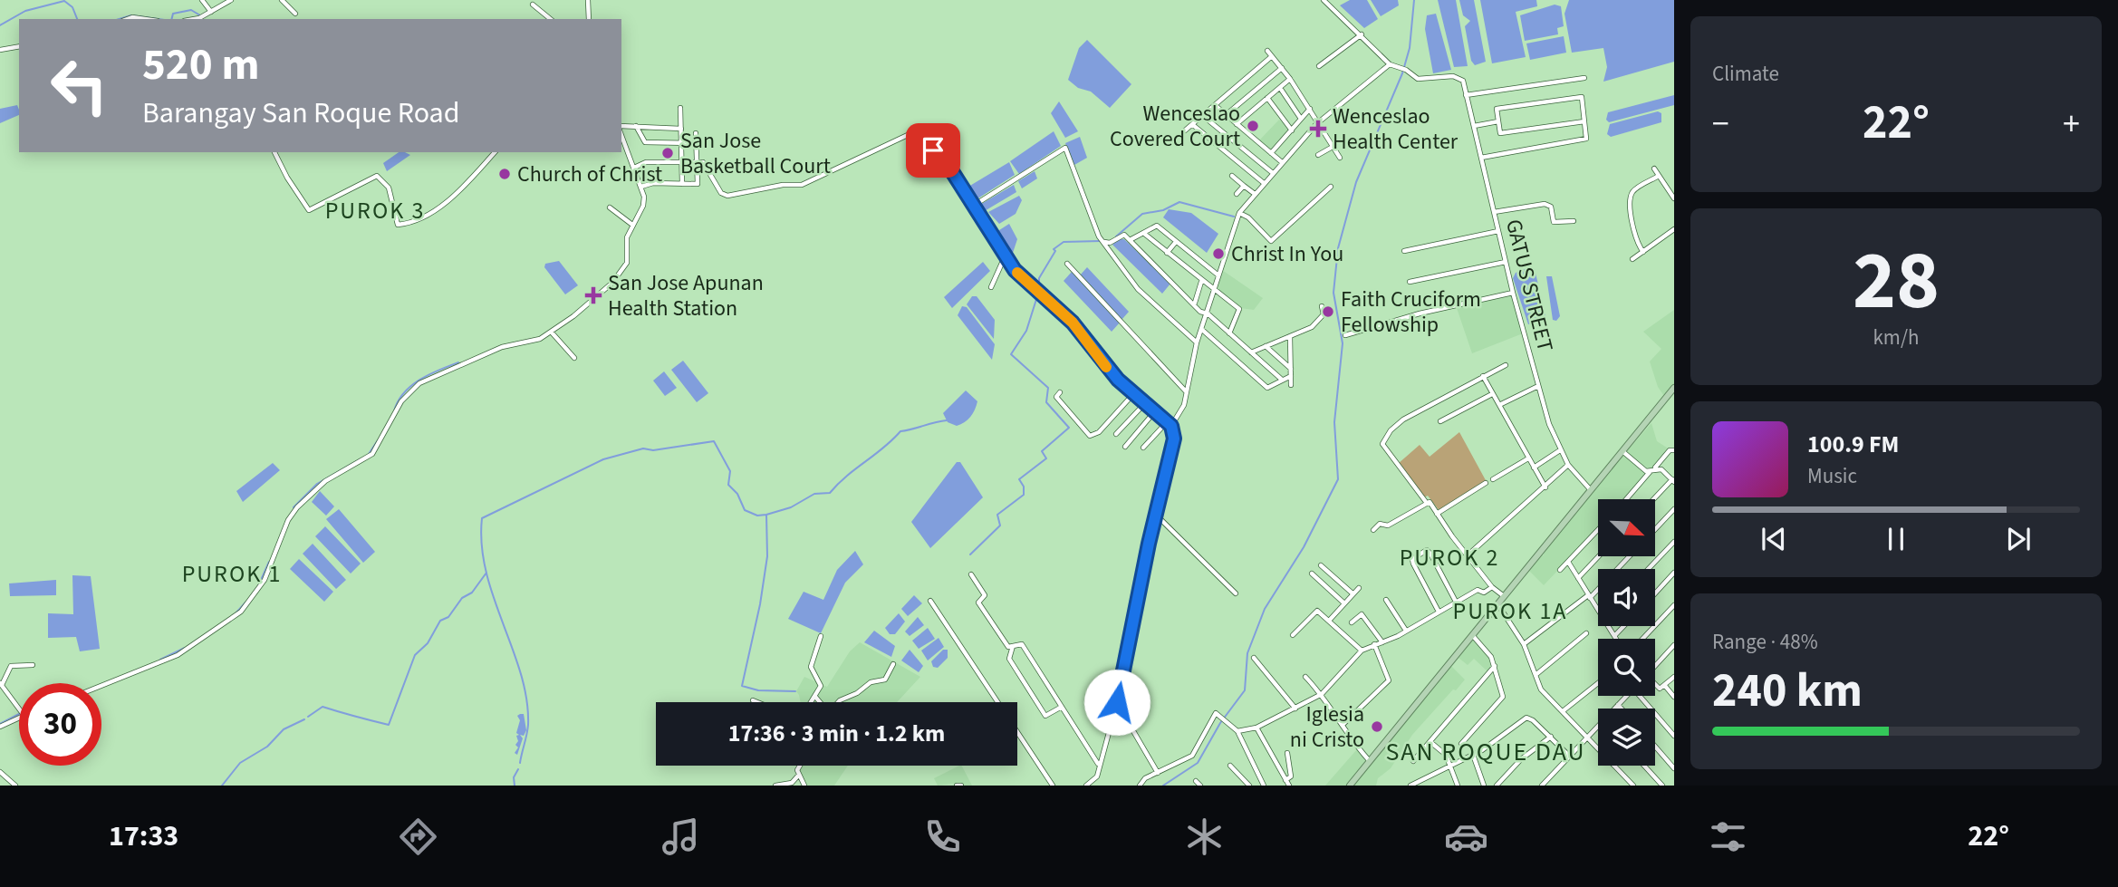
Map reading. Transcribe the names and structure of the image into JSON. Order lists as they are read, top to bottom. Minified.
{"streets":{"street":["GATUS STREET"]},"districts":["PUROK 3","PUROK 2","PUROK 1","PUROK 1A","SAN ROQUE DAU"],"places":{"other":["Wenceslao Covered Court","San Jose Basketball Court","Church of Christ","Christ In You","Faith Cruciform Fellowship","Iglesia ni Cristo"],"health":["Wenceslao Health Center","San Jose Apunan Health Station"]},"north":"bottom right","page":{"tile":["Climate",["28","km/h"],["Range · 48%","240 km"]],"turn":["520 m","Barangay San Roque Road"],"heat":["−","22°","+"],"song":["100.9 FM","Music"],"limit":"30","trip":"17:36 · 3 min · 1.2 km","tabs":["17:33","22°"]}}
